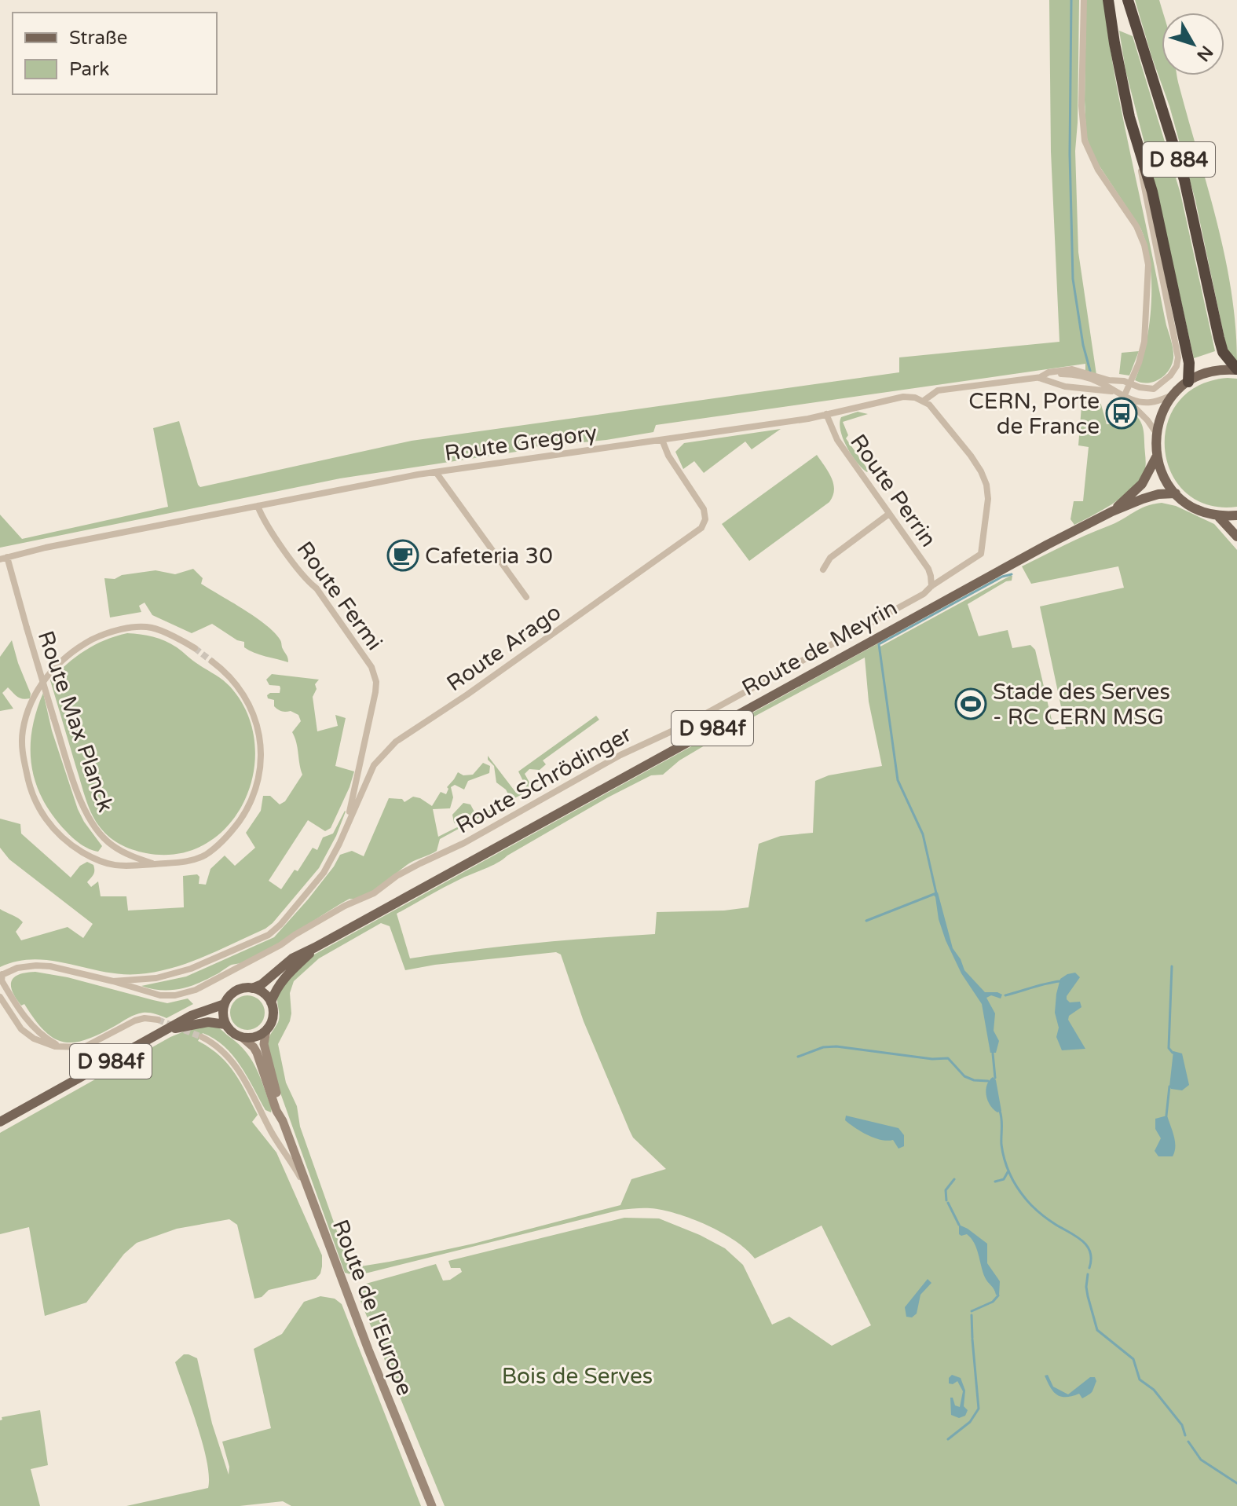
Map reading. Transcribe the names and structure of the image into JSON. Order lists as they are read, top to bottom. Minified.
{"streets":{"highway":["D 884"],"main road":["Route de Meyrin","D 984f"],"street":["Route Gregory","Route Perrin","Route Fermi","Route Arago","Route Max Planck","Route Schrödinger","Route de l'Europe"]},"crossings":[["D 884","Route Gregory"],["Route Gregory","Route Perrin"],["Route Gregory","Route Fermi"],["Route Gregory","Route Arago"],["Route Gregory","Route Max Planck"],["Route Gregory","Route Schrödinger"],["Route Perrin","Route Schrödinger"],["Route Fermi","Route Arago"],["Route de Meyrin","D 984f"],["Route de Meyrin","Route de l'Europe"],["D 984f","Route de l'Europe"]],"parks":["Bois de Serves"],"places":{"bus stop":["CERN, Porte de France"],"cafe":["Cafeteria 30"],"sports":["Stade des Serves - RC CERN MSG"]},"legend":["Straße","Park"],"north":"bottom right"}
